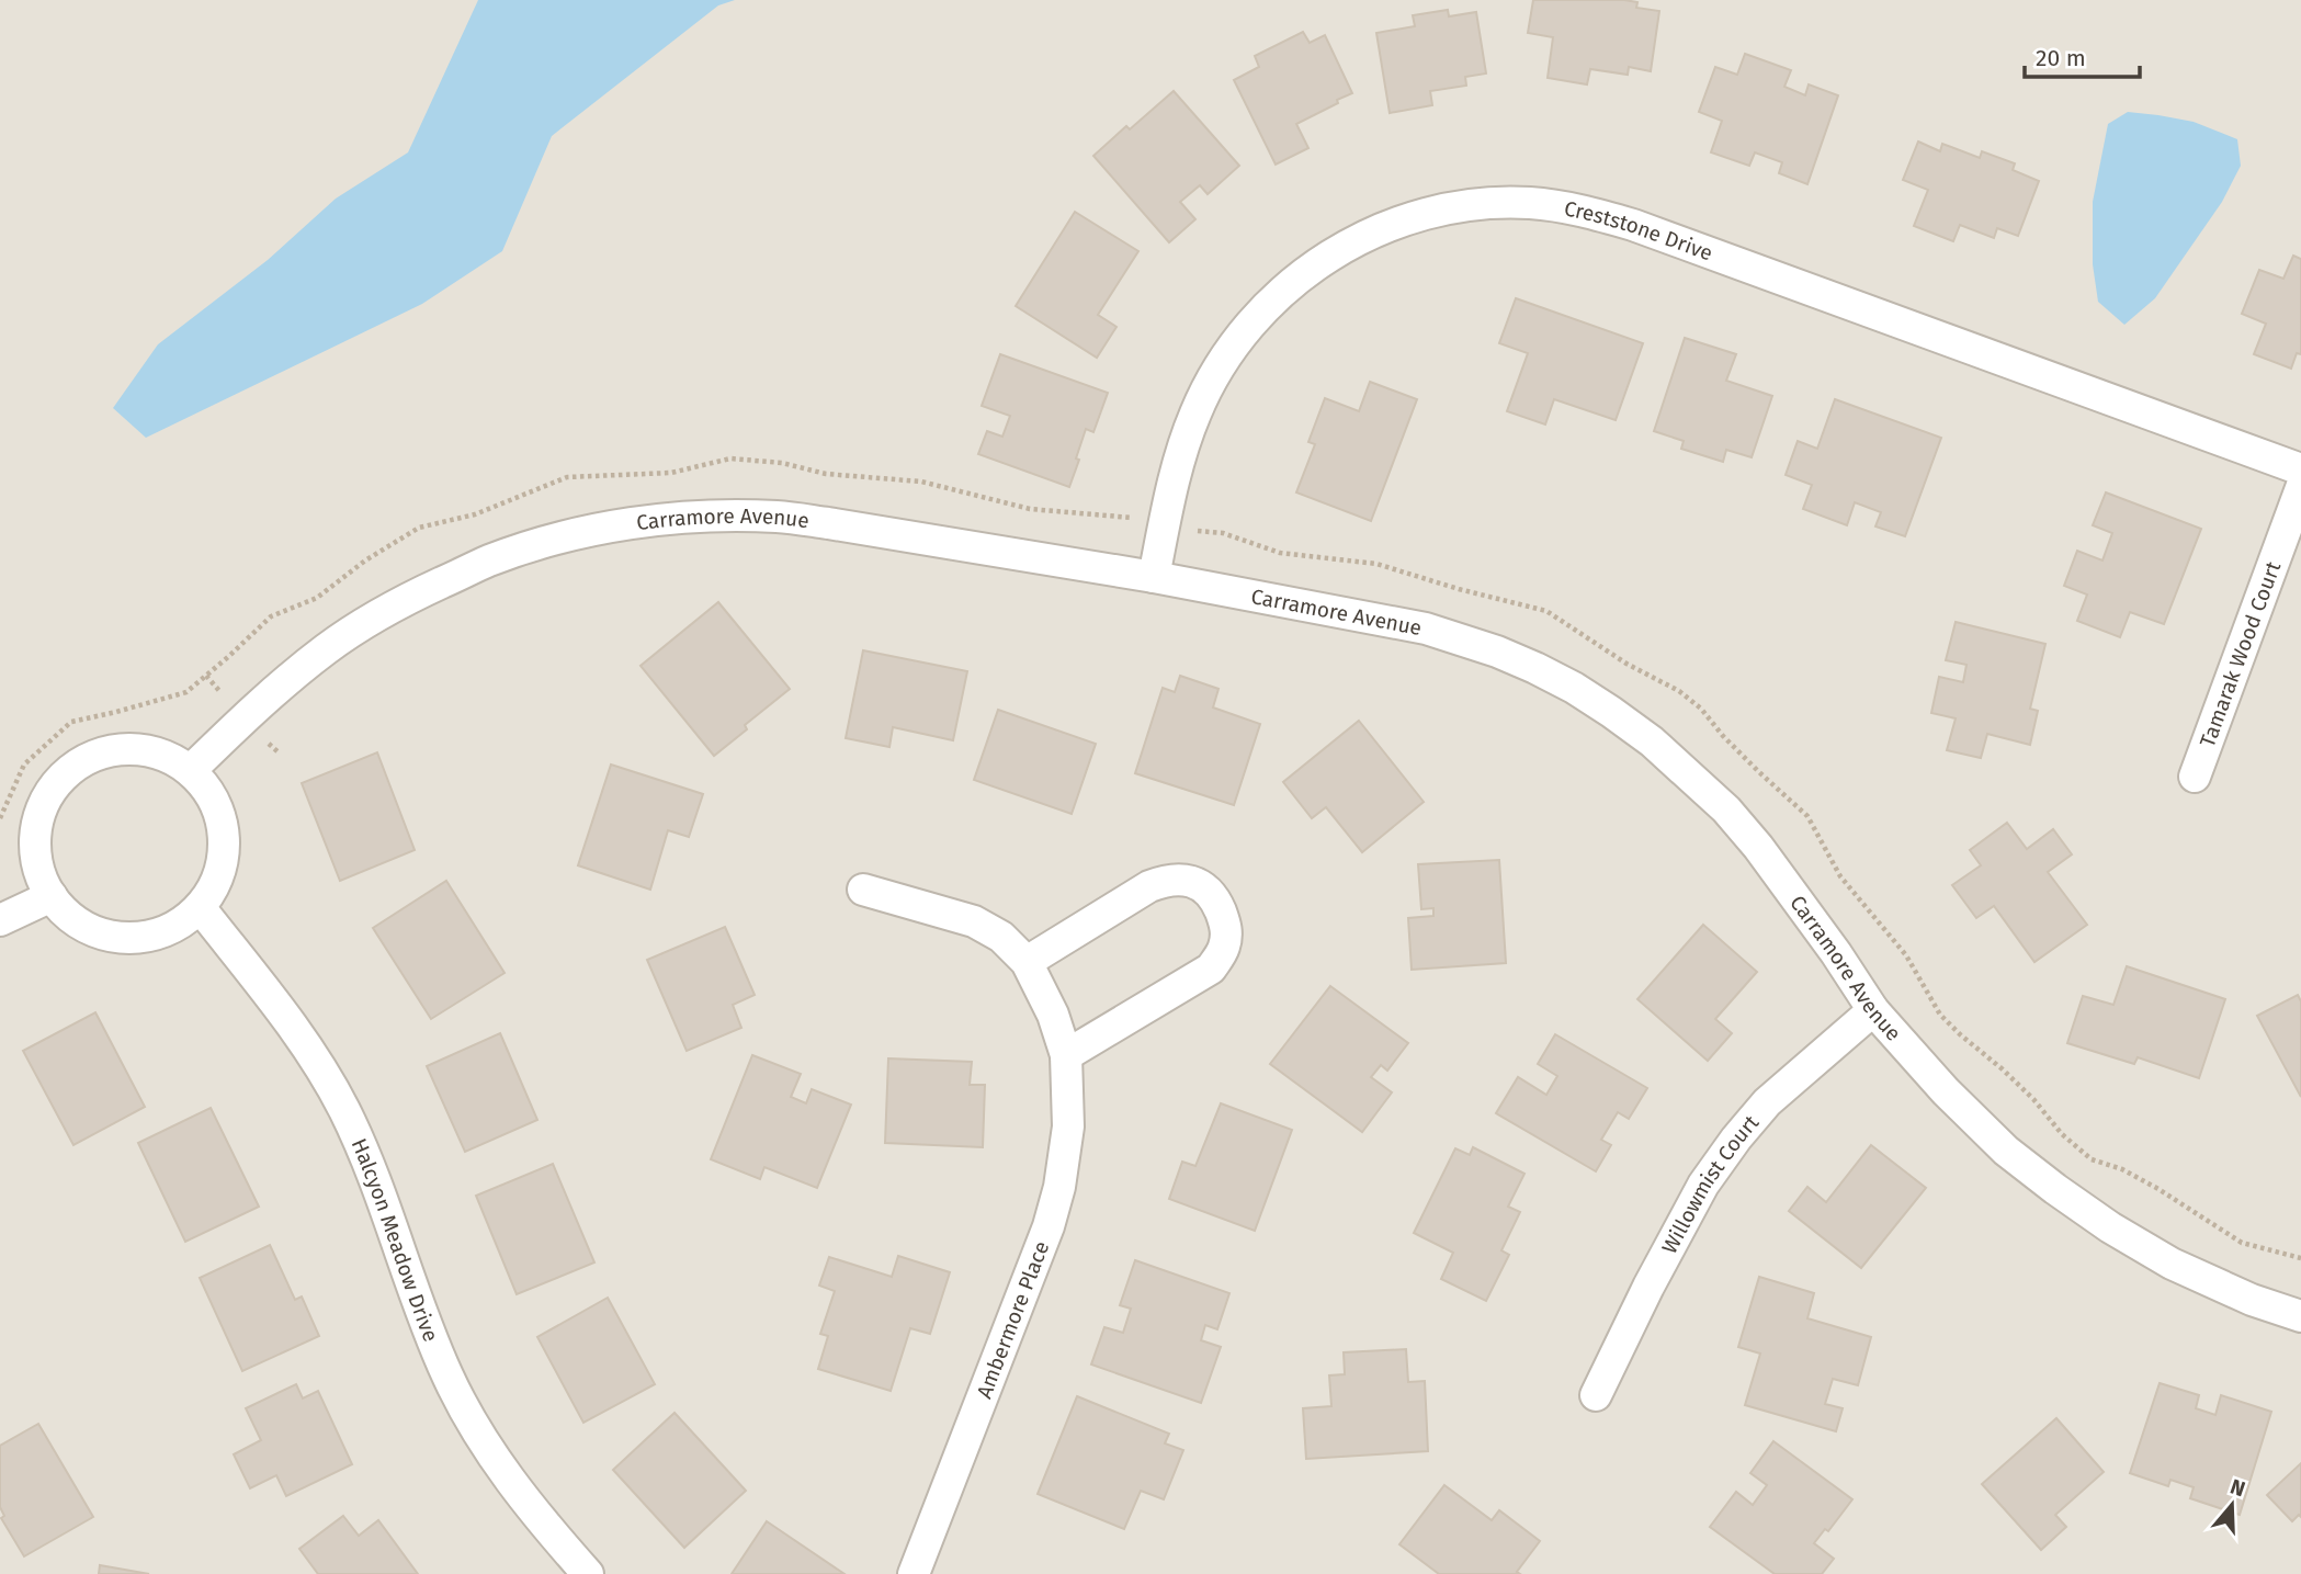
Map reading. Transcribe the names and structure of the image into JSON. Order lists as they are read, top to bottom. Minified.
{"streets":{"street":["Creststone Drive","Carramore Avenue","Tamarak Wood Court","Willowmist Court","Halcyon Meadow Drive","Ambermore Place"]},"crossings":[["Creststone Drive","Carramore Avenue"],["Carramore Avenue","Willowmist Court"],["Carramore Avenue","Halcyon Meadow Drive"]],"scale_bar":"20 m","north":"top"}
